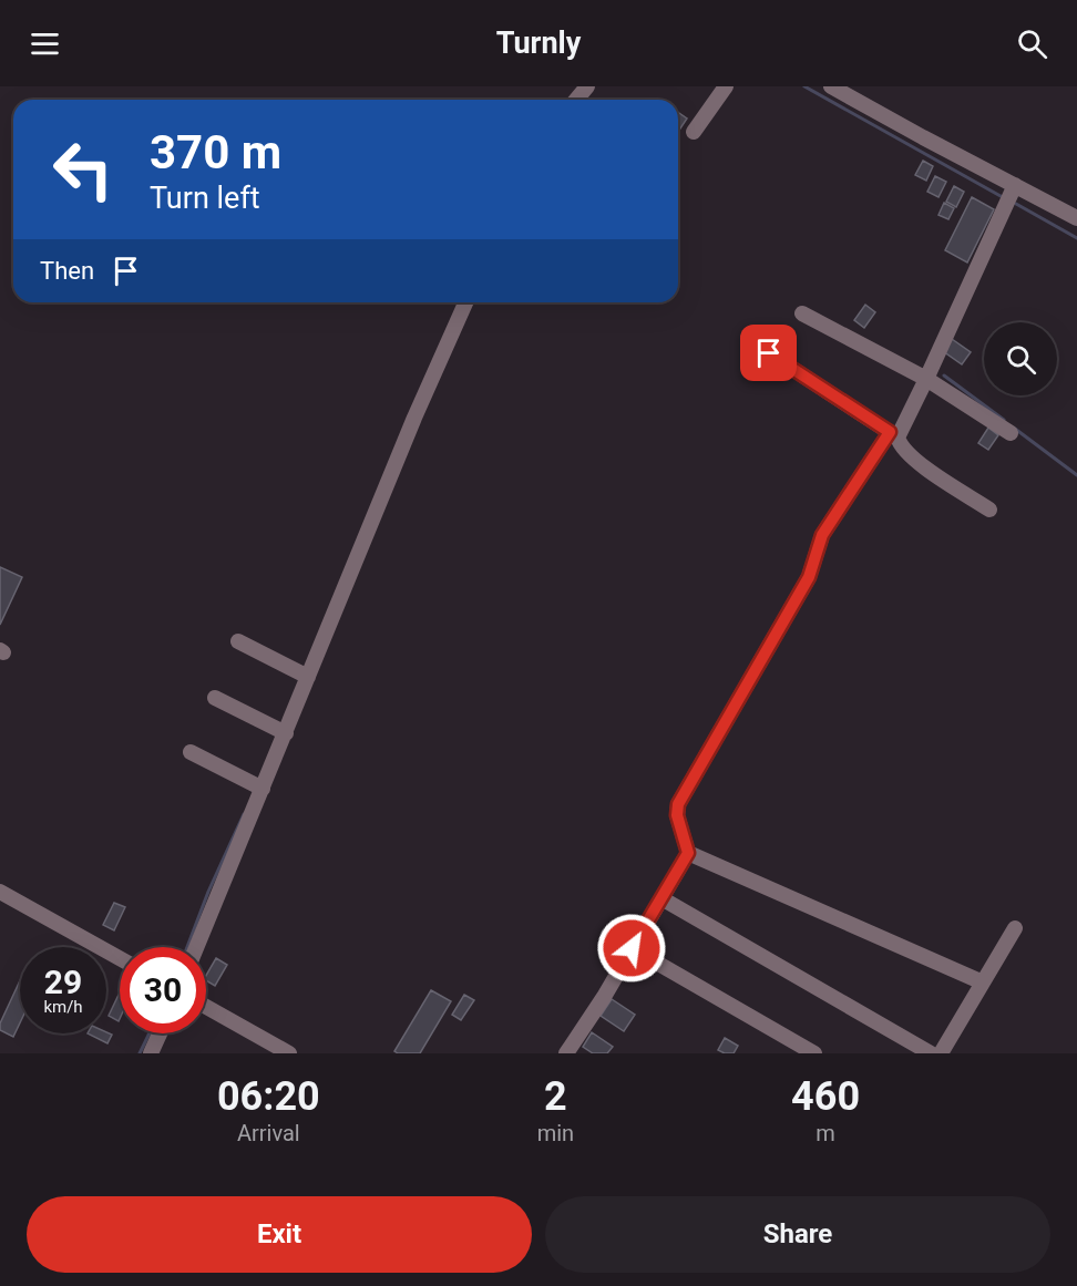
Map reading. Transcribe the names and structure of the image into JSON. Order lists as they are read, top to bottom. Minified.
{"page":{"header":"Turnly","turn":["370 m","Turn left"],"then":"Then","speed":"29 km/h","limit":"30","eta":["06:20","Arrival","2","min","460","m"],"buttons":["Exit","Share"]}}
